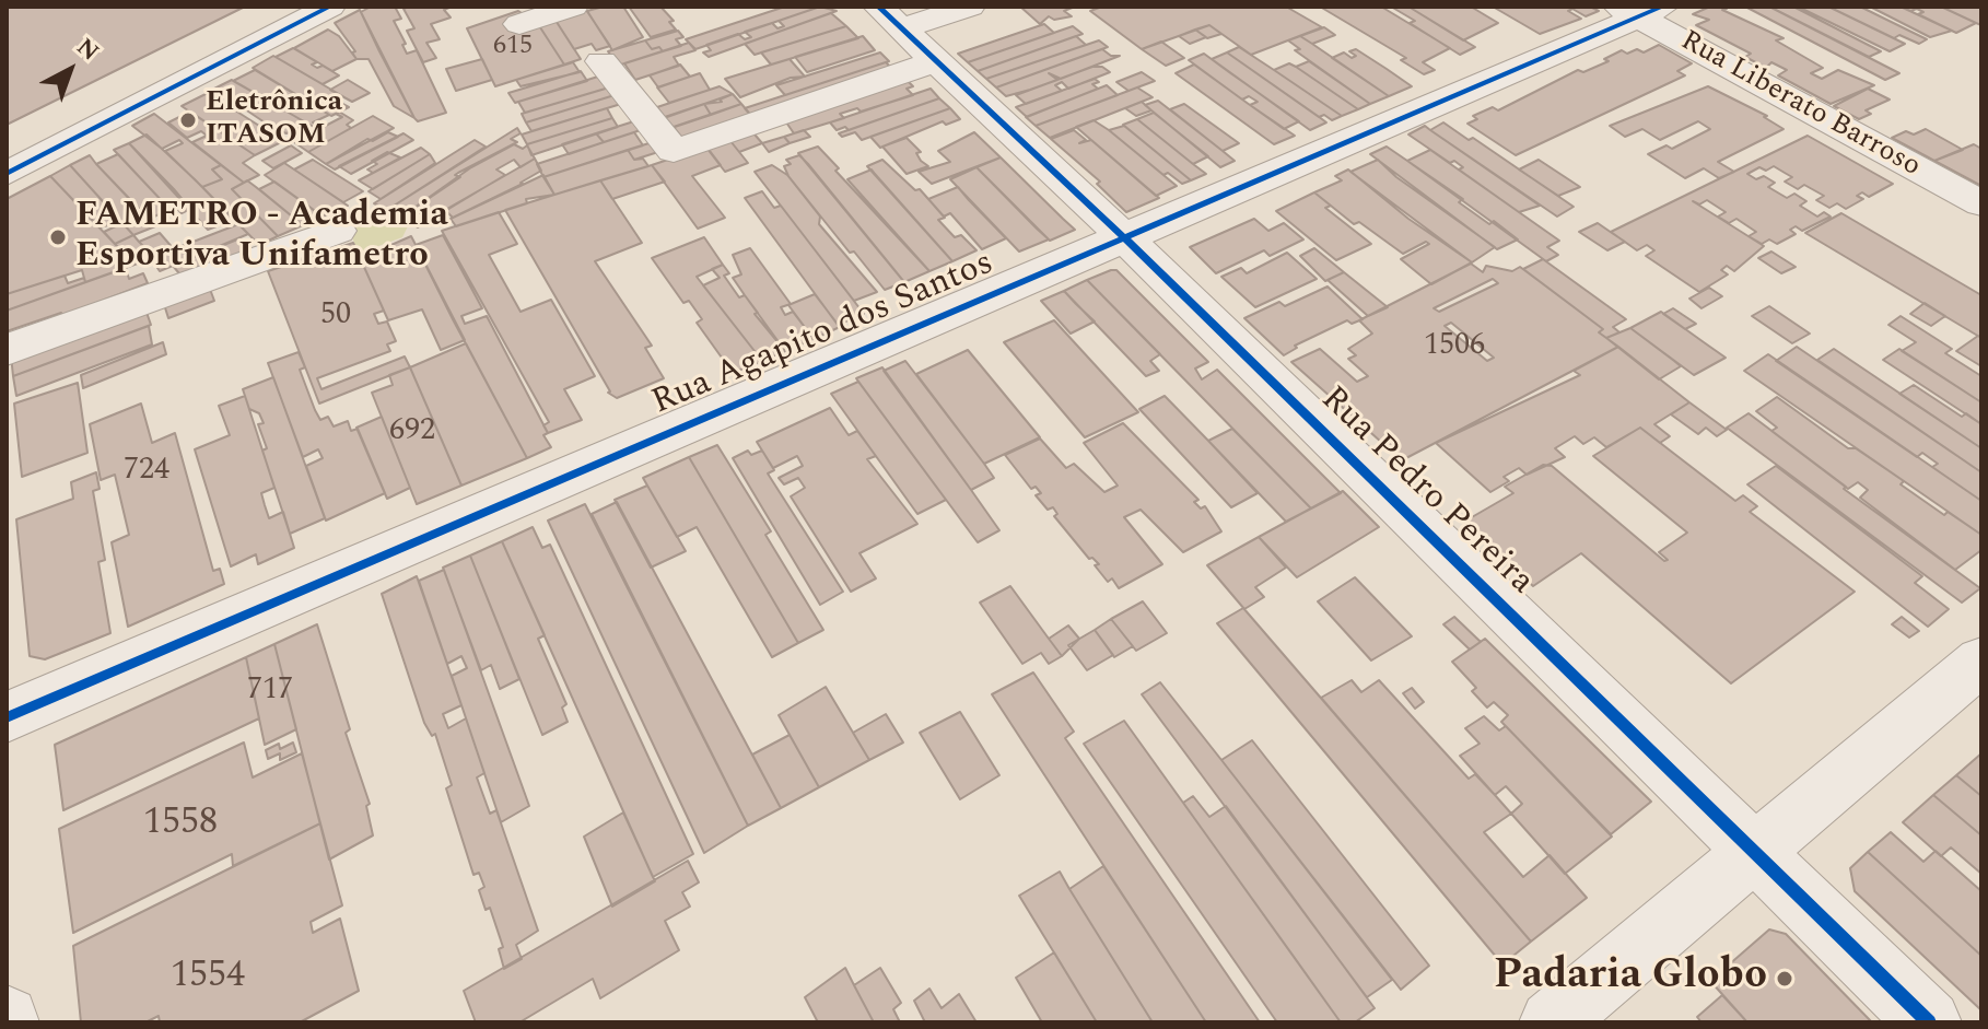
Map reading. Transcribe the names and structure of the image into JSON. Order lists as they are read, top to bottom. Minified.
{"streets":{"street":["Rua Liberato Barroso","Rua Agapito dos Santos","Rua Pedro Pereira"]},"crossings":[["Rua Liberato Barroso","Rua Agapito dos Santos"],["Rua Agapito dos Santos","Rua Pedro Pereira"]],"places":["Eletrônica ITASOM","FAMETRO - Academia Esportiva Unifametro","Padaria Globo"],"house_numbers":["615","50","1506","692","724","717","1558","1554"],"north":"top right"}
